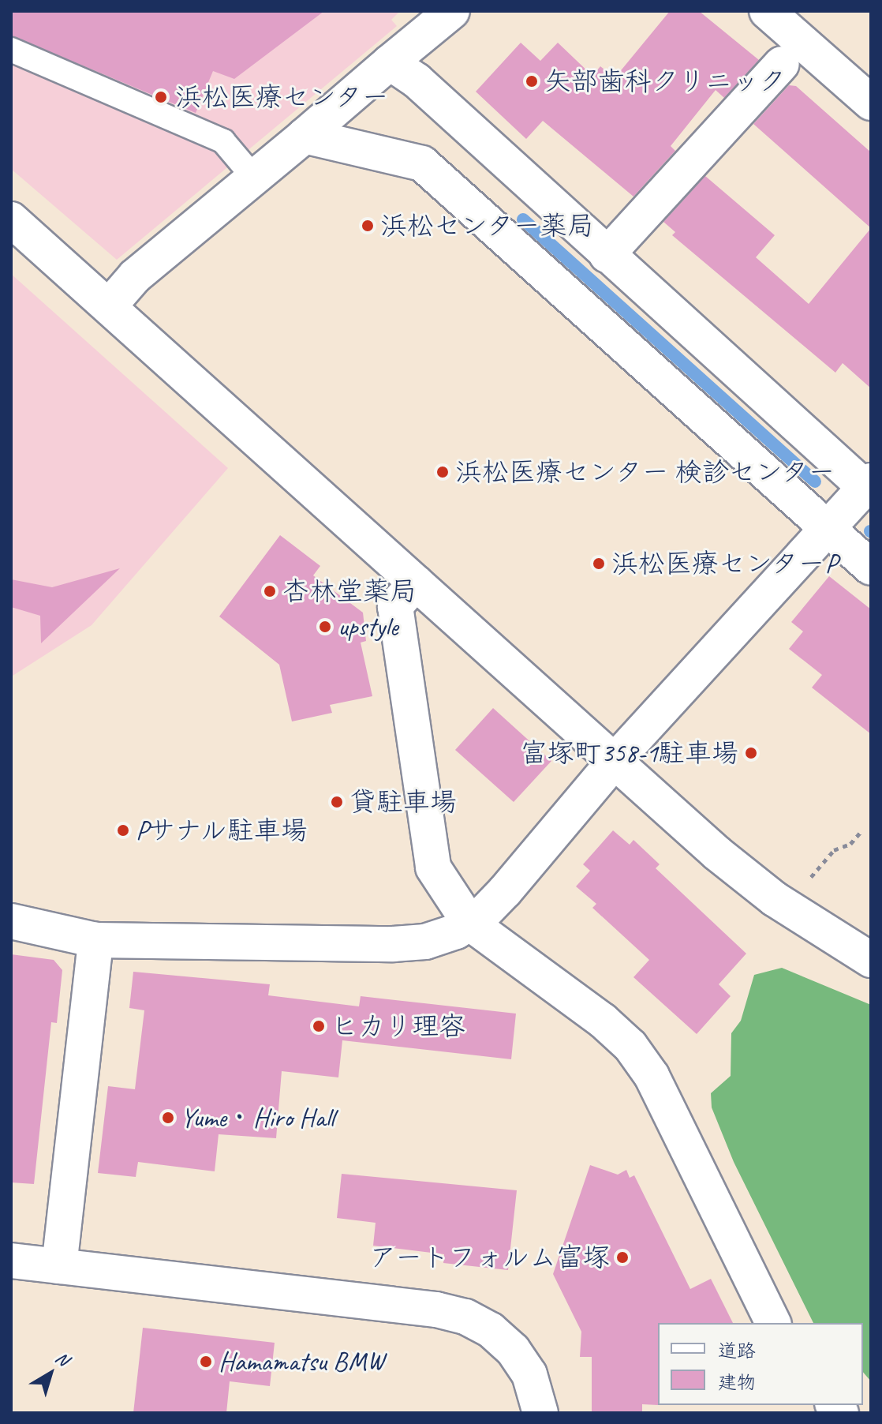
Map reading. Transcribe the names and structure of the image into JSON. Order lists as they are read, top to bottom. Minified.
{"places":["矢部歯科クリニック","浜松医療センター","浜松センター薬局","浜松医療センター 検診センター","浜松医療センターP","杏林堂薬局","upstyle","富塚町358-1駐車場","貸駐車場","Pサナル駐車場","ヒカリ理容","Yume・Hiro Hall","アートフォルム富塚","Hamamatsu BMW"],"legend":["道路","建物"],"north":"top right"}
